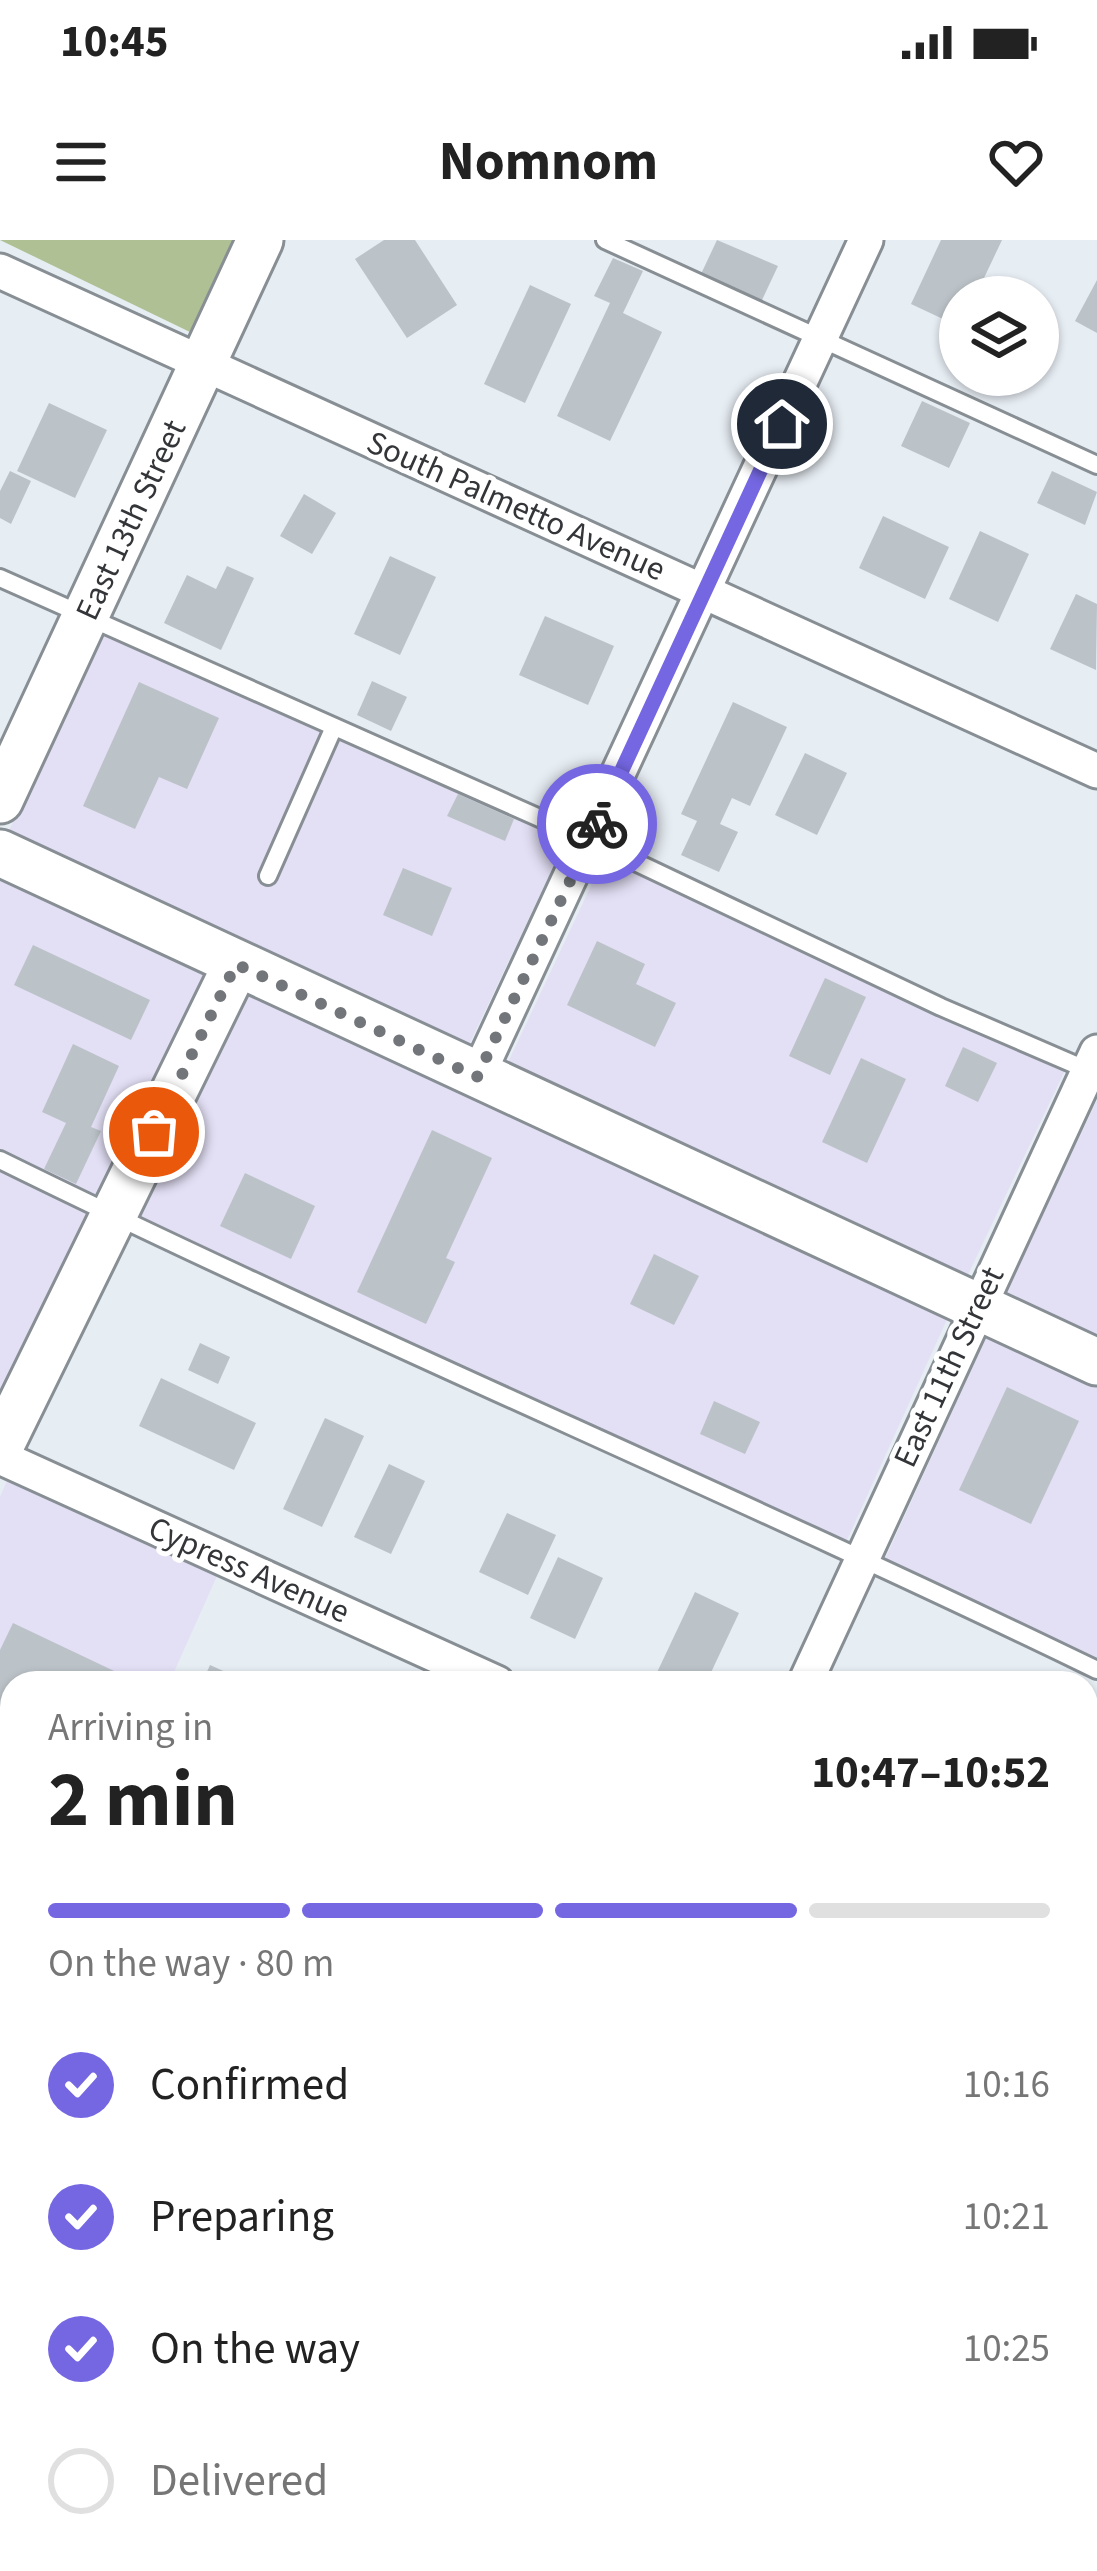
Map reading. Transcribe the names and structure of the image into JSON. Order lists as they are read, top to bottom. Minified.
{"streets":{"main road":["East 13th Street"],"street":["South Palmetto Avenue","East 11th Street","Cypress Avenue"]},"crossings":[["South Palmetto Avenue","East 13th Street"]],"page":{"status":"10:45","header":"Nomnom","heading":["2 min","Arriving in","10:47–10:52"],"bar":"On the way · 80 m","list":[["Confirmed","10:16"],["Preparing","10:21"],["On the way","10:25"],"Delivered"]}}
